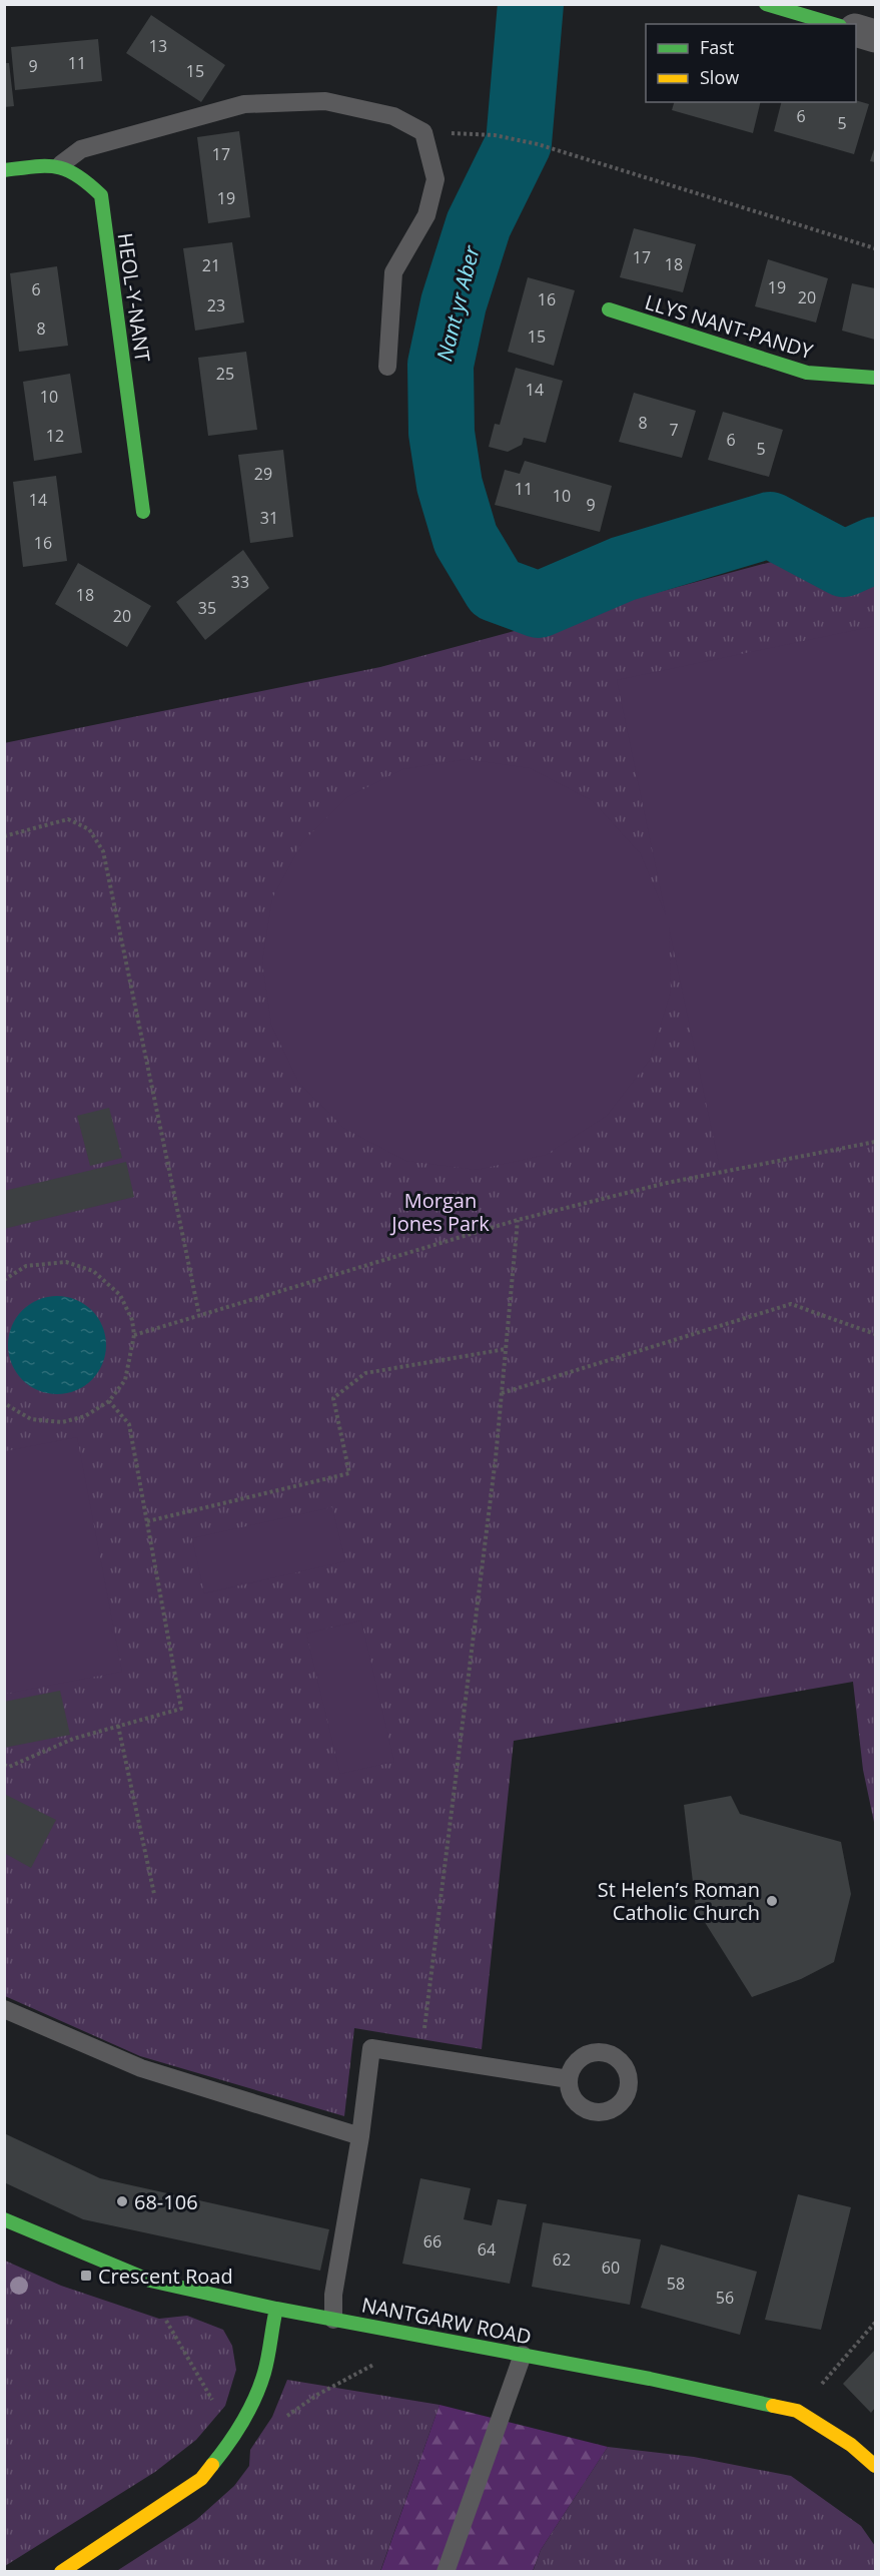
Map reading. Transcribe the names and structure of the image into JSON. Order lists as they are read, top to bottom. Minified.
{"streets":{"street":["HEOL-Y-NANT","LLYS NANT-PANDY","NANTGARW ROAD"]},"water":["Nant yr Aber"],"parks":["Morgan Jones Park"],"places":{"other":["St Helen’s Roman Catholic Church","68-106"],"transit":["Crescent Road"]},"house_numbers":["13","11","9","15","6","5","17","19","17","18","21","19","6","20","16","23","8","15","25","14","10","8","7","12","6","5","29","11","10","14","9","31","16","33","18","35","20","66","64","62","60","58","56"],"legend":["Fast","Slow"]}
